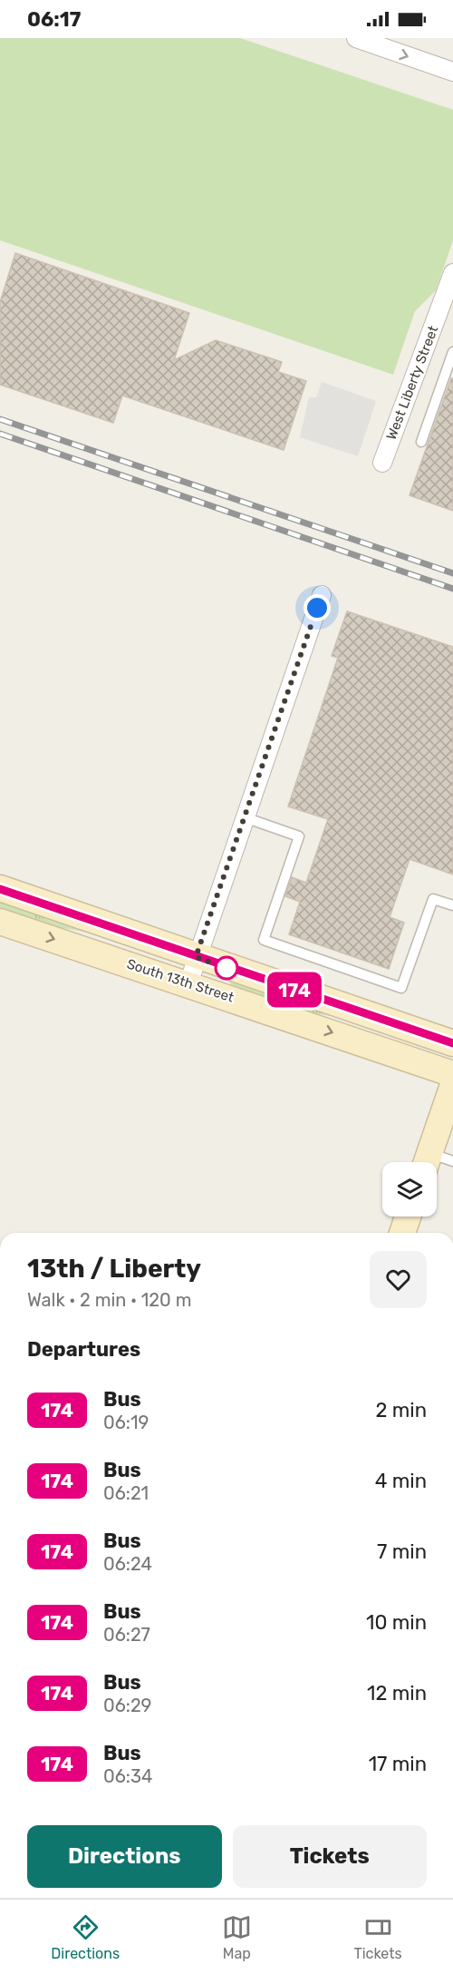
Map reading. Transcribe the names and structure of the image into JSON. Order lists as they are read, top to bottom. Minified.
{"streets":{"street":["West Liberty Street","South 13th Street"]},"lines":["bus line 174"],"page":{"status":"06:17","on_map":"174","heading":[["13th / Liberty","Walk · 2 min · 120 m"],"Departures"],"list":[{"mark":"174","name":"Bus","note":"06:19","value":"2 min"},{"mark":"174","name":"Bus","note":"06:21","value":"4 min"},{"mark":"174","name":"Bus","note":"06:24","value":"7 min"},{"mark":"174","name":"Bus","note":"06:27","value":"10 min"},{"mark":"174","name":"Bus","note":"06:29","value":"12 min"},{"mark":"174","name":"Bus","note":"06:34","value":"17 min"}],"buttons":["Directions","Tickets"],"tabs":["Directions","Map","Tickets"]}}
